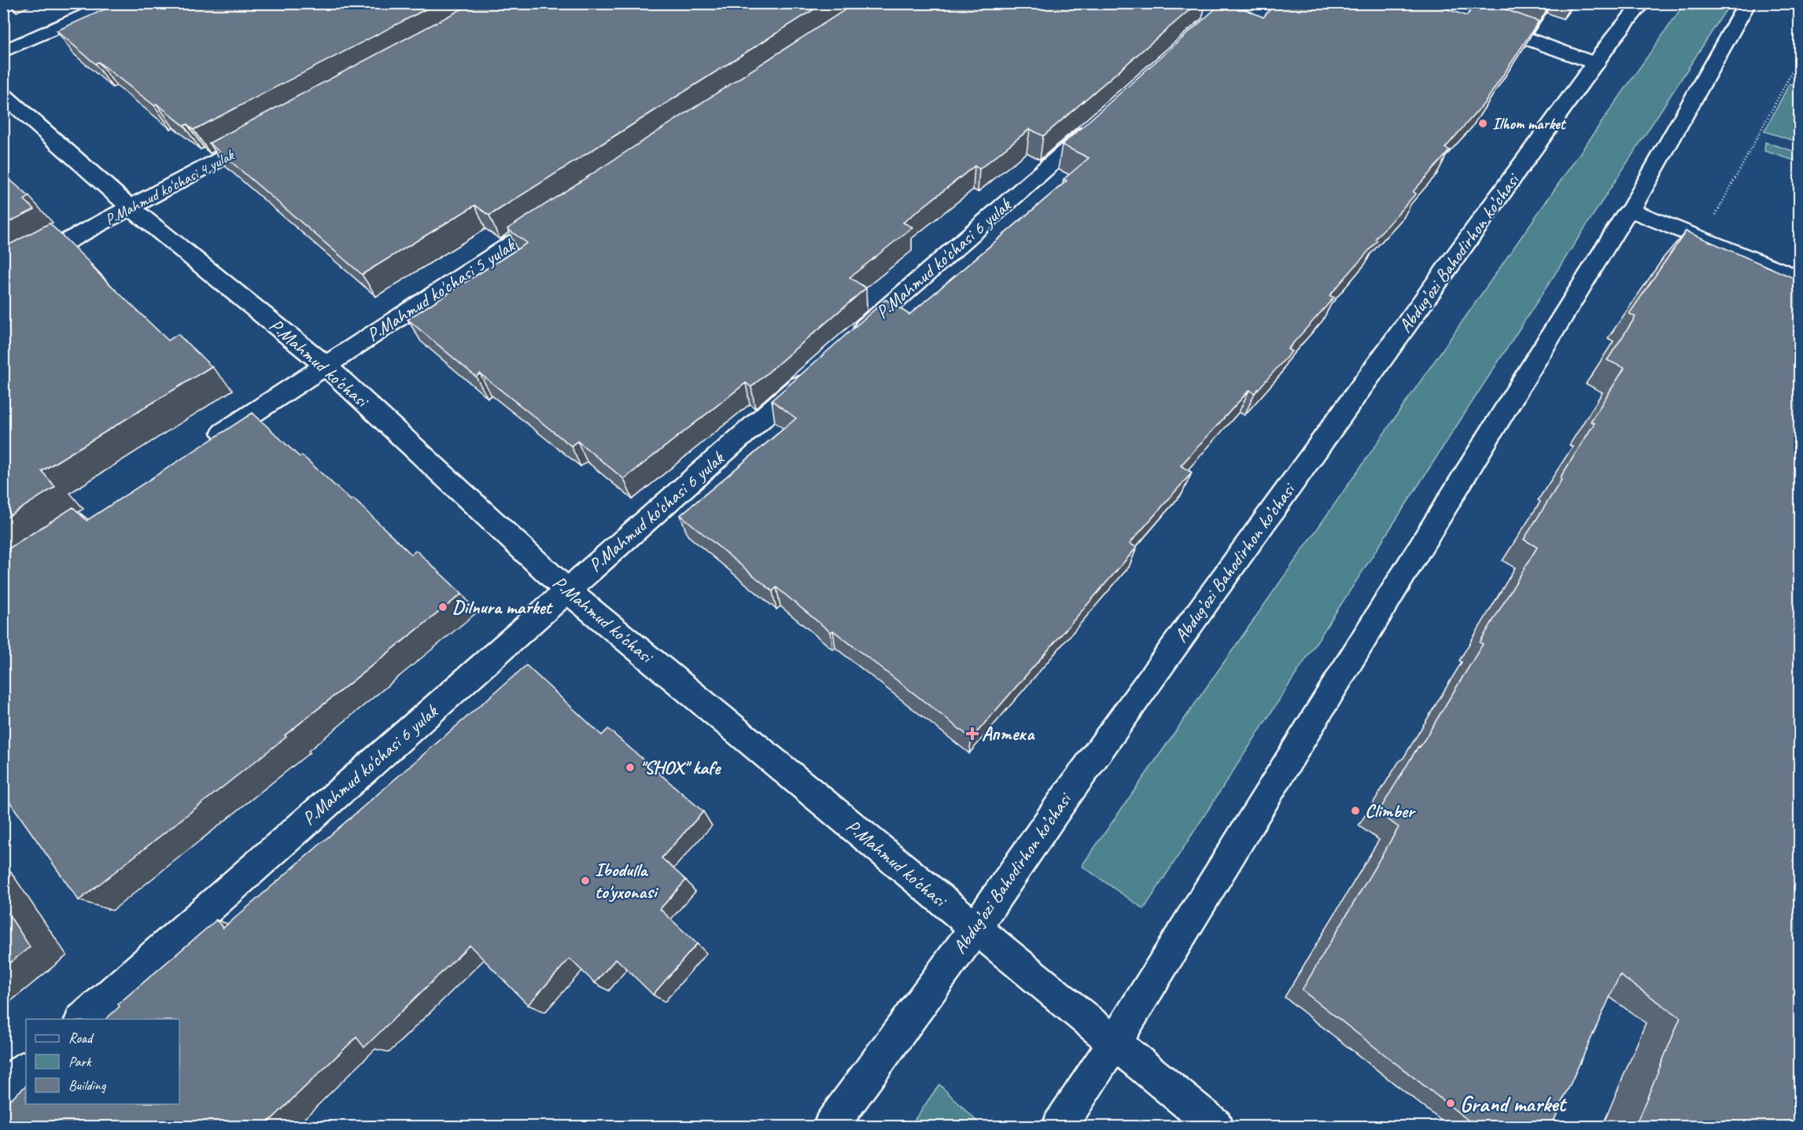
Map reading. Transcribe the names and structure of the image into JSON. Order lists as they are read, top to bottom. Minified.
{"streets":{"street":["P.Mahmud ko'chasi 4 yulak","Abdug’ozi Bahodirhon ko’chasi","P.Mahmud ko'chasi 6 yulak","P.Mahmud ko'chasi 5 yulak","P.Mahmud ko'chasi"]},"crossings":[["P.Mahmud ko'chasi 4 yulak","P.Mahmud ko'chasi"],["Abdug’ozi Bahodirhon ko’chasi","P.Mahmud ko'chasi"],["P.Mahmud ko'chasi 6 yulak","P.Mahmud ko'chasi"],["P.Mahmud ko'chasi 5 yulak","P.Mahmud ko'chasi"]],"places":{"other":["Ilhom market","Dilnura market","\"SHOX\" kafe","Climber","Ibodulla to'yxonasi","Grand market"],"health":["Аптека"]},"legend":["Road","Park","Building"]}
